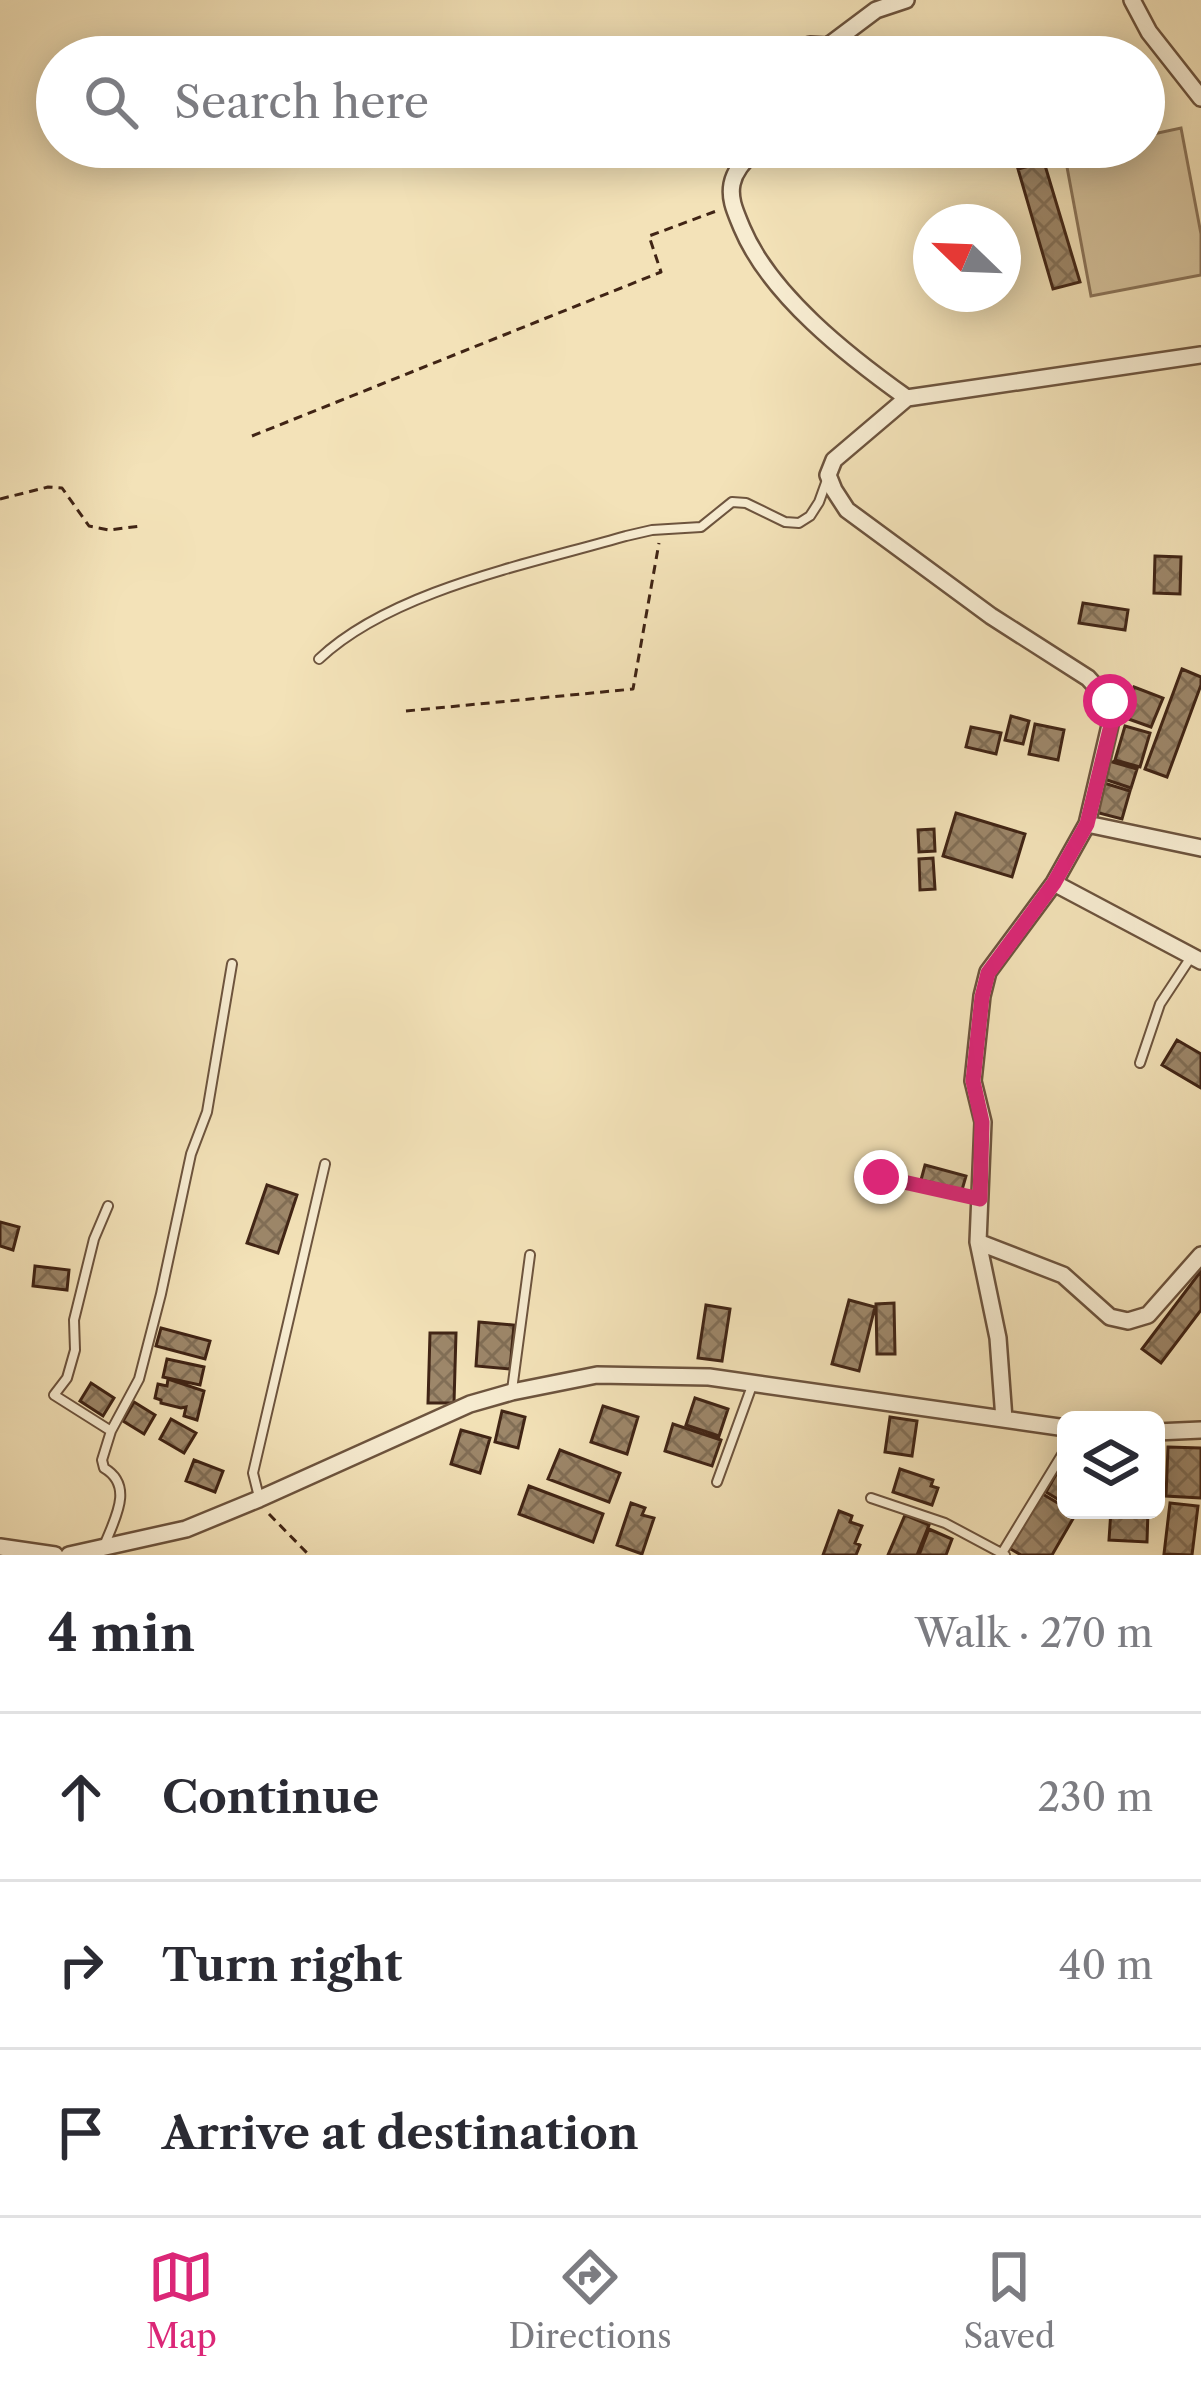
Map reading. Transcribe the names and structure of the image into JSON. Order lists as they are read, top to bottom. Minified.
{"north":"top left","page":{"search":"Search here","heading":["4 min","Walk · 270 m"],"list":[["Continue","230 m"],["Turn right","40 m"],"Arrive at destination"],"nav":["Map","Directions","Saved"]}}
